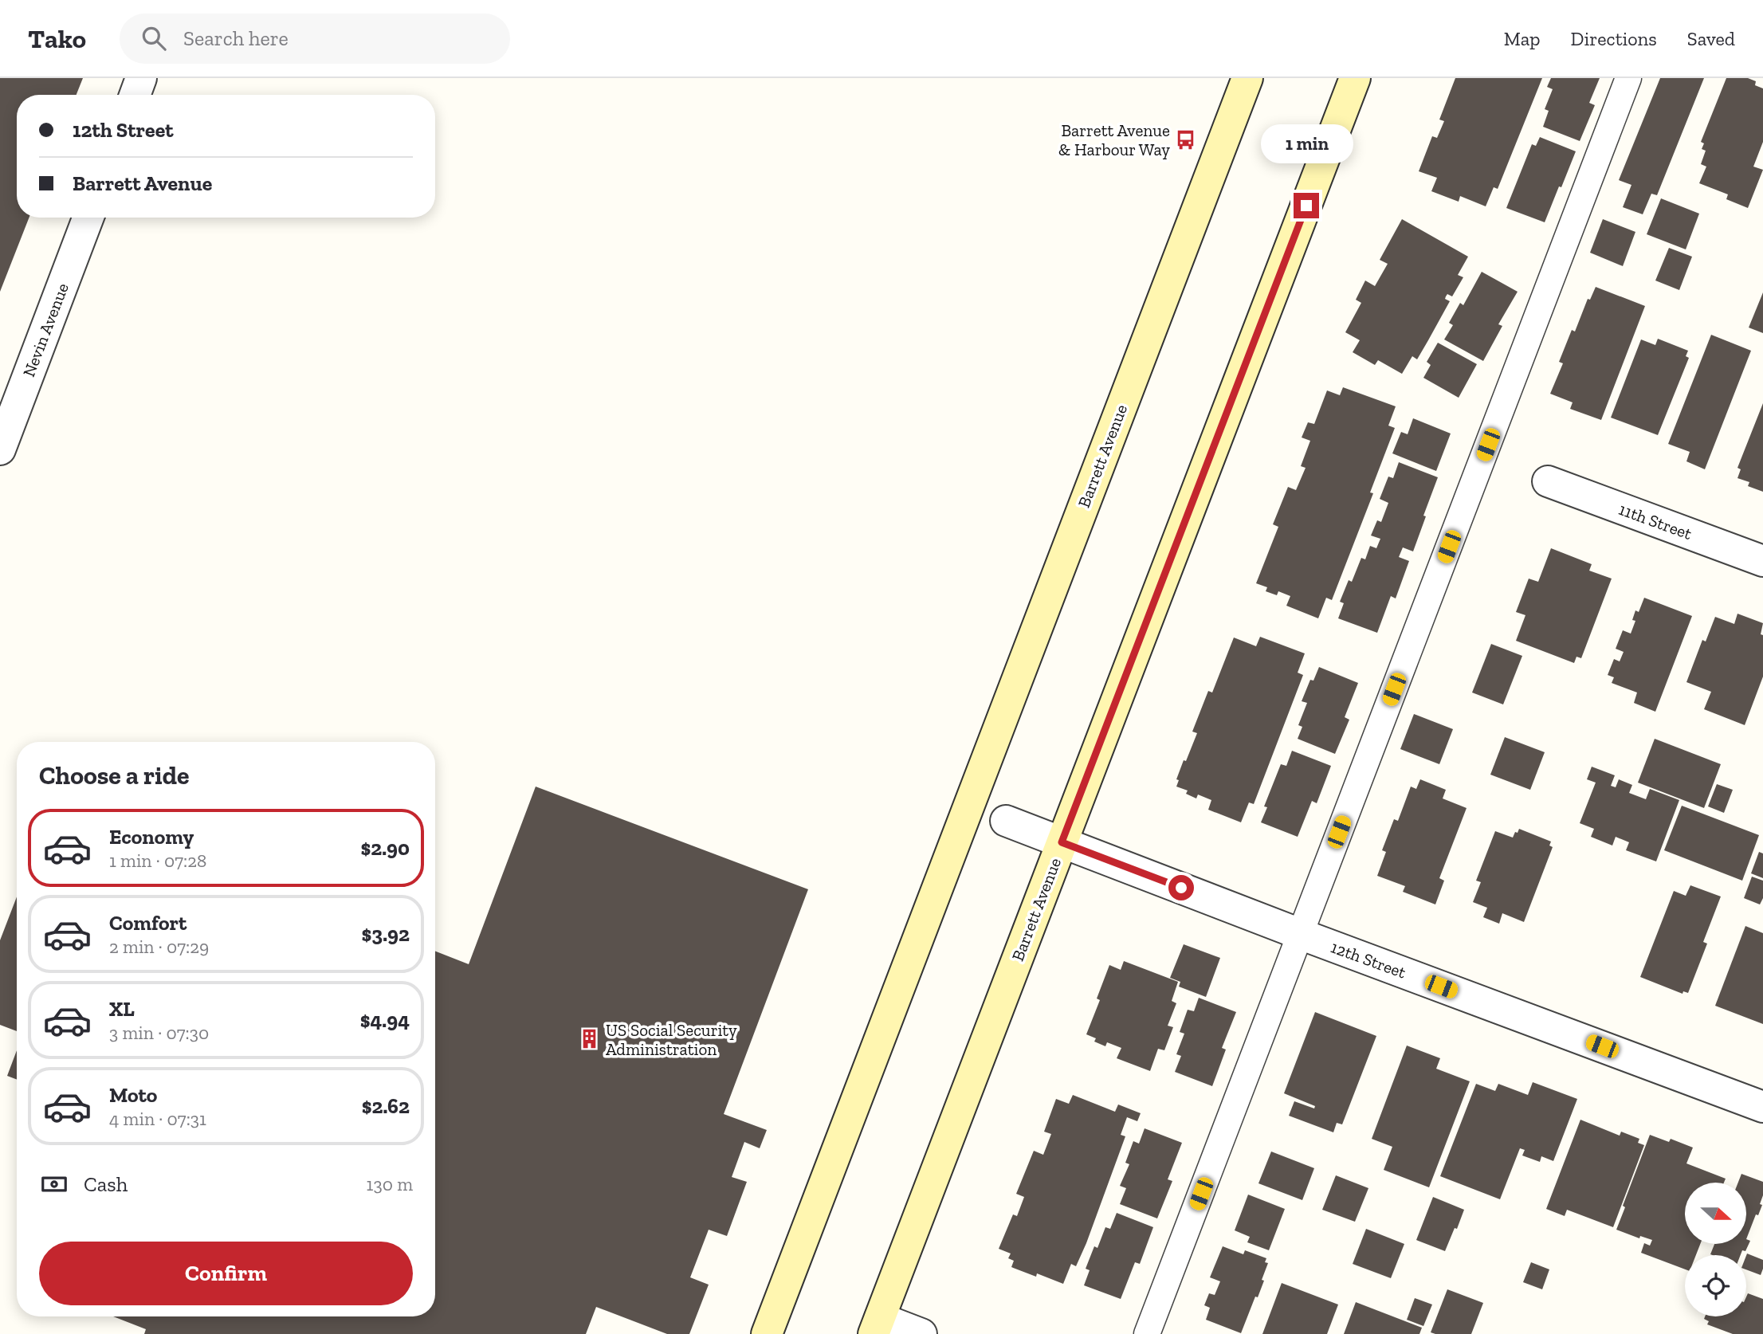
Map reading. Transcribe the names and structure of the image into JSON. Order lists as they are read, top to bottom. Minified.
{"streets":{"main road":["Barrett Avenue"],"street":["Nevin Avenue","11th Street","12th Street"]},"crossings":[["Barrett Avenue","12th Street"]],"places":{"bus stop":["Barrett Avenue & Harbour Way"],"building":["US Social Security Administration"]},"north":"right","page":{"header":"Tako","search":"Search here","nav":["Map","Directions","Saved"],"banner":["12th Street","Barrett Avenue"],"bubble":"1 min","heading":"Choose a ride","list":[{"name":"Economy","note":"1 min · 07:28","value":"$2.90"},{"name":"Comfort","note":"2 min · 07:29","value":"$3.92"},{"name":"XL","note":"3 min · 07:30","value":"$4.94"},{"name":"Moto","note":"4 min · 07:31","value":"$2.62"}],"pay":["Cash","130 m"],"buttons":"Confirm"}}
